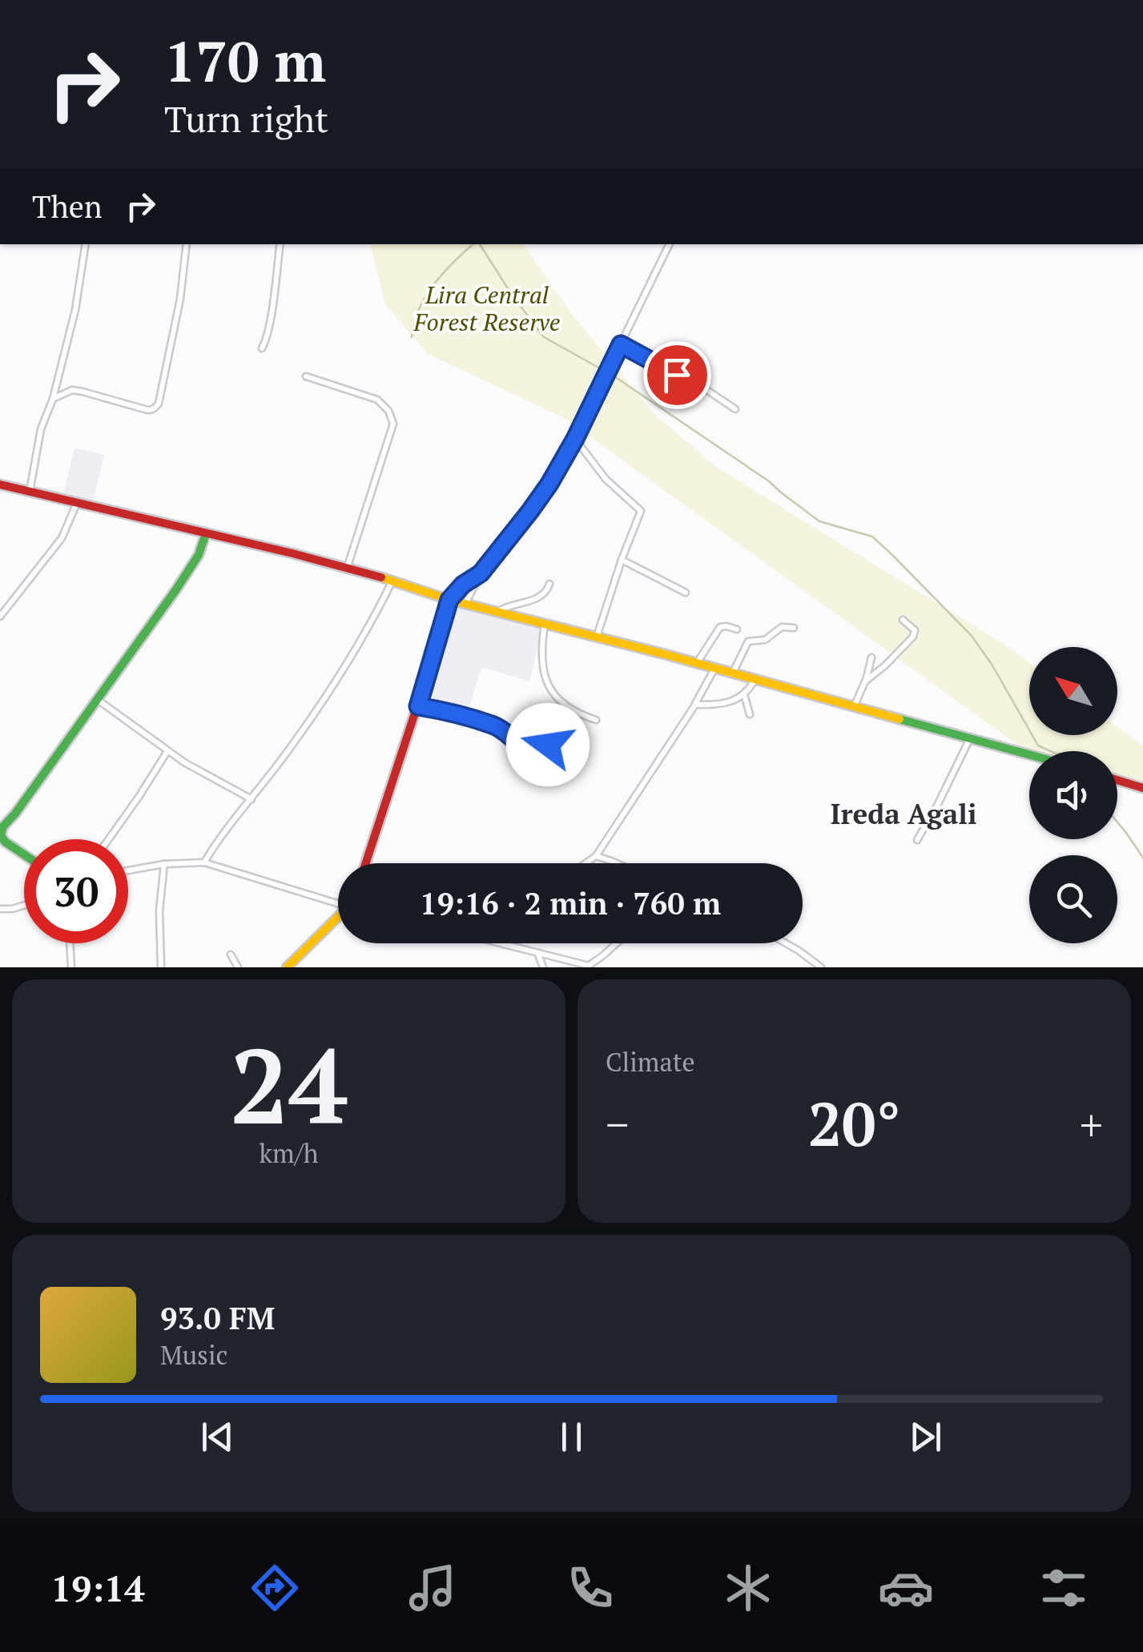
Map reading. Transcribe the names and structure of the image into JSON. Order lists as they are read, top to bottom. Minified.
{"districts":["Ireda Agali"],"parks":["Lira Central Forest Reserve"],"north":"top left","page":{"turn":["170 m","Turn right"],"then":"Then","limit":"30","trip":"19:16 · 2 min · 760 m","tile":[["24","km/h"],"Climate"],"heat":["−","20°","+"],"song":["93.0 FM","Music"],"tabs":"19:14"}}
